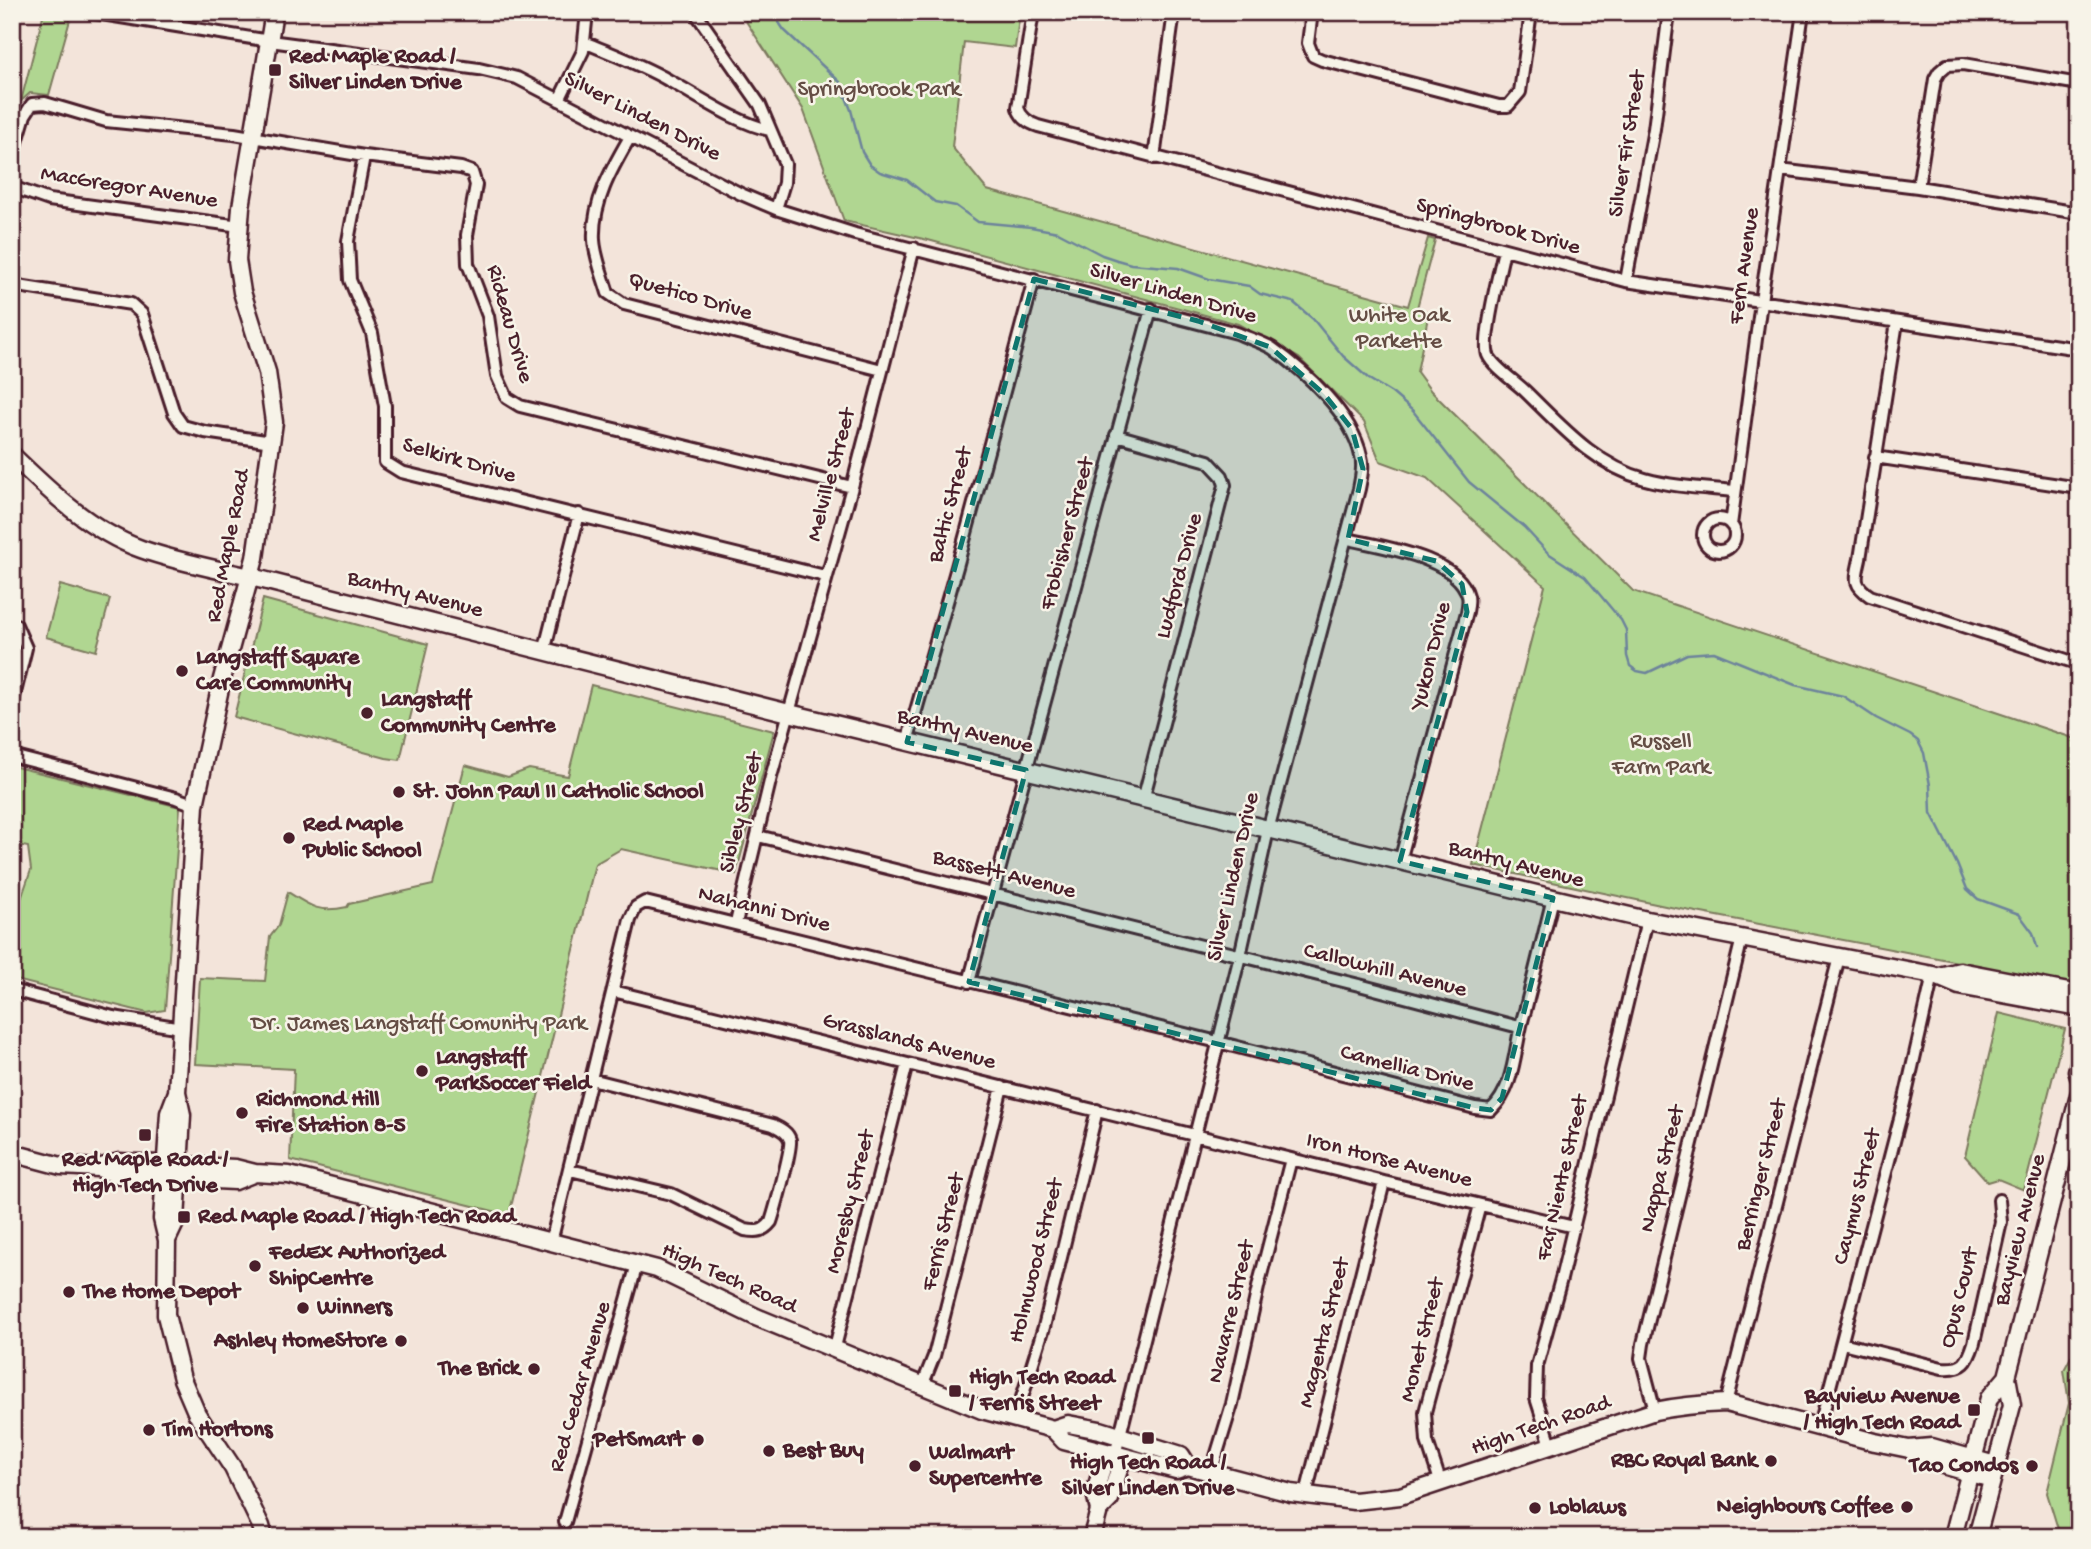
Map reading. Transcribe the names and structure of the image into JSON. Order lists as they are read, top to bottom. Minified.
{"streets":{"street":["Silver Linden Drive","Silver Fir Street","MacGregor Avenue","Springbrook Drive","Fern Avenue","Quetico Drive","Rideau Drive","Selkirk Drive","Melville Street","Baltic Street","Frobisher Street","Red Maple Road","Ludford Drive","Bantry Avenue","Yukon Drive","Sibley Street","Bassett Avenue","Nahanni Drive","Callowhill Avenue","Grasslands Avenue","Camellia Drive","Iron Horse Avenue","Nappa Street","Berringer Street","Far Niente Street","Caymus Street","Moresby Street","Bayview Avenue","Ferris Street","Holmwood Street","High Tech Road","Opus Court","Navarre Street","Magenta Street","Monet Street","Red Cedar Avenue"]},"crossings":[["Silver Linden Drive","Quetico Drive"],["Silver Linden Drive","Melville Street"],["Silver Linden Drive","Baltic Street"],["Silver Linden Drive","Frobisher Street"],["Silver Linden Drive","Red Maple Road"],["Silver Linden Drive","Bantry Avenue"],["Silver Linden Drive","Yukon Drive"],["Silver Linden Drive","Bassett Avenue"],["Silver Linden Drive","Nahanni Drive"],["Silver Linden Drive","Callowhill Avenue"],["Silver Linden Drive","Grasslands Avenue"],["Silver Linden Drive","Camellia Drive"],["Silver Linden Drive","Iron Horse Avenue"],["Silver Linden Drive","High Tech Road"],["Silver Fir Street","Springbrook Drive"],["MacGregor Avenue","Red Maple Road"],["Springbrook Drive","Fern Avenue"],["Quetico Drive","Melville Street"],["Rideau Drive","Selkirk Drive"],["Rideau Drive","Melville Street"],["Rideau Drive","Red Maple Road"],["Selkirk Drive","Melville Street"],["Melville Street","Bantry Avenue"],["Melville Street","Sibley Street"],["Baltic Street","Bantry Avenue"],["Frobisher Street","Ludford Drive"],["Frobisher Street","Bantry Avenue"],["Frobisher Street","Bassett Avenue"],["Frobisher Street","Nahanni Drive"],["Red Maple Road","Bantry Avenue"],["Red Maple Road","High Tech Road"],["Ludford Drive","Bantry Avenue"],["Bantry Avenue","Yukon Drive"],["Bantry Avenue","Sibley Street"],["Bantry Avenue","Camellia Drive"],["Bantry Avenue","Nappa Street"],["Bantry Avenue","Berringer Street"],["Bantry Avenue","Far Niente Street"],["Bantry Avenue","Caymus Street"],["Sibley Street","Bassett Avenue"],["Sibley Street","Nahanni Drive"],["Bassett Avenue","Callowhill Avenue"],["Nahanni Drive","Grasslands Avenue"],["Nahanni Drive","Camellia Drive"],["Nahanni Drive","High Tech Road"],["Callowhill Avenue","Camellia Drive"],["Grasslands Avenue","Iron Horse Avenue"],["Grasslands Avenue","Moresby Street"],["Grasslands Avenue","Ferris Street"],["Grasslands Avenue","Holmwood Street"],["Iron Horse Avenue","Far Niente Street"],["Iron Horse Avenue","Navarre Street"],["Iron Horse Avenue","Magenta Street"],["Iron Horse Avenue","Monet Street"],["Nappa Street","High Tech Road"],["Berringer Street","High Tech Road"],["Far Niente Street","High Tech Road"],["Caymus Street","High Tech Road"],["Caymus Street","Opus Court"],["Moresby Street","High Tech Road"],["Bayview Avenue","High Tech Road"],["Ferris Street","High Tech Road"],["Holmwood Street","High Tech Road"],["High Tech Road","Navarre Street"],["High Tech Road","Magenta Street"],["High Tech Road","Monet Street"],["High Tech Road","Red Cedar Avenue"]],"parks":["Springbrook Park","White Oak Parkette","Russell Farm Park","Dr. James Langstaff Comunity Park"],"places":{"transit":["Red Maple Road / Silver Linden Drive","Red Maple Road / High Tech Drive","Red Maple Road / High Tech Road","High Tech Road / Ferris Street","Bayview Avenue / High Tech Road","High Tech Road / Silver Linden Drive"],"other":["Langstaff Square Care Community","Langstaff Community Centre","St. John Paul II Catholic School","Red Maple Public School","Langstaff ParkSoccer Field","Richmond Hill Fire Station 8-5","FedEx Authorized ShipCentre","The Home Depot","Winners","Ashley HomeStore","The Brick","Tim Hortons","PetSmart","Best Buy","RBC Royal Bank","Walmart Supercentre","Tao Condos","Neighbours Coffee","Loblaws"]}}
